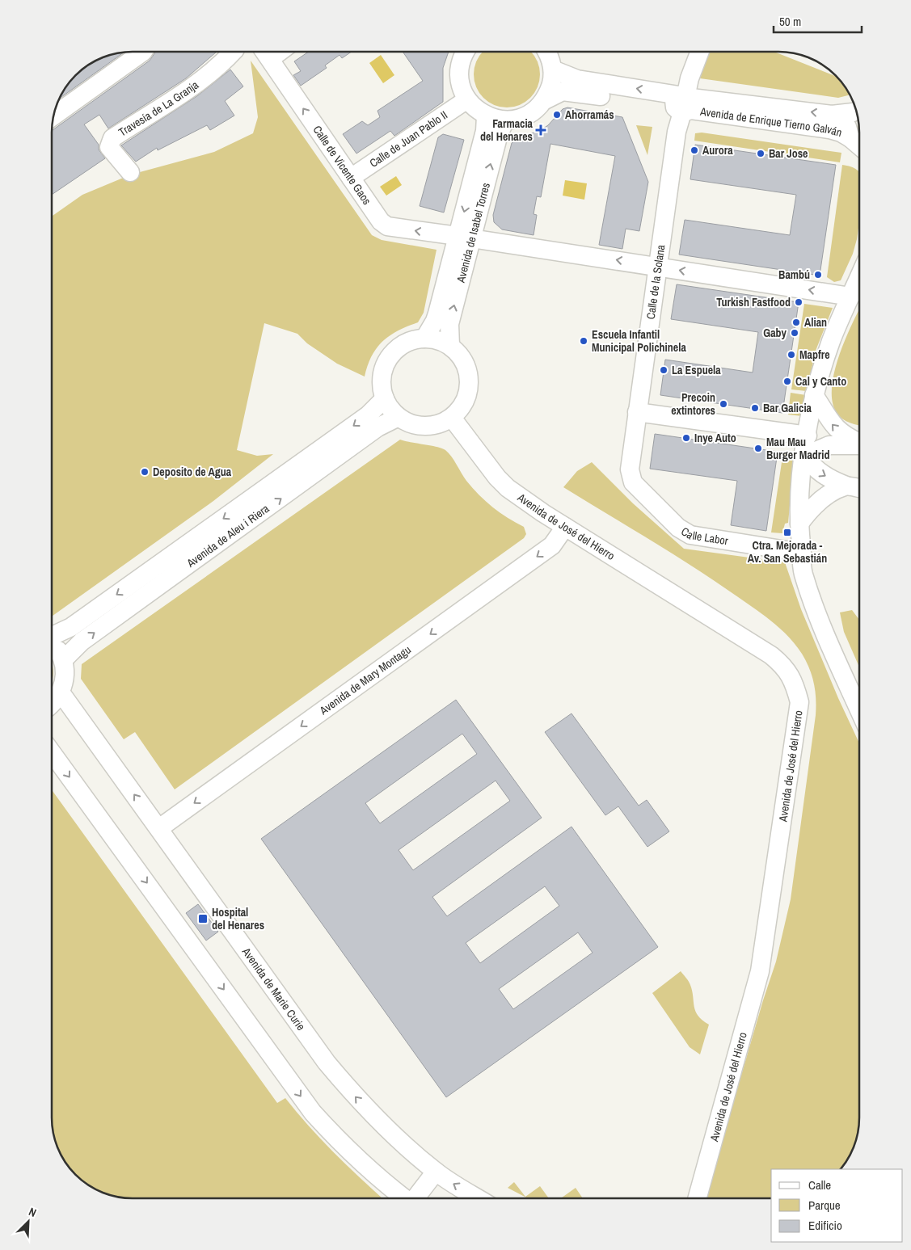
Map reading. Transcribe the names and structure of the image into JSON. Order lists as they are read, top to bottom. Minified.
{"streets":{"street":["Travesía de La Granja","Avenida de Enrique Tierno Galván","Calle de Juan Pablo II","Calle de Vicente Gaos","Avenida de Isabel Torres","Calle de la Solana","Avenida de José del Hierro","Calle Labor","Avenida de Aleu i Riera","Avenida de Mary Montagu","Avenida de Marie Curie"]},"crossings":[["Avenida de Enrique Tierno Galván","Calle de la Solana"],["Calle de Juan Pablo II","Calle de Vicente Gaos"],["Calle de Vicente Gaos","Avenida de Isabel Torres"],["Calle de Vicente Gaos","Calle de la Solana"],["Avenida de Isabel Torres","Avenida de José del Hierro"],["Avenida de Isabel Torres","Avenida de Aleu i Riera"],["Calle de la Solana","Calle Labor"],["Avenida de José del Hierro","Avenida de Aleu i Riera"],["Avenida de José del Hierro","Avenida de Mary Montagu"],["Avenida de Mary Montagu","Avenida de Marie Curie"]],"one_way":["Avenida de Mary Montagu"],"places":{"other":["Ahorramás","Aurora","Bar Jose","Bambú","Turkish Fastfood","Alian","Gaby","Escuela Infantil Municipal Polichinela","Mapfre","La Espuela","Cal y Canto","Precoin extintores","Bar Galicia","Inye Auto","Mau Mau Burger Madrid","Deposito de Agua"],"health":["Farmacia del Henares"],"transit":["Ctra. Mejorada - Av. San Sebastián","Hospital del Henares"]},"legend":["Calle","Parque","Edificio"],"scale_bar":"50 m","north":"top right"}
